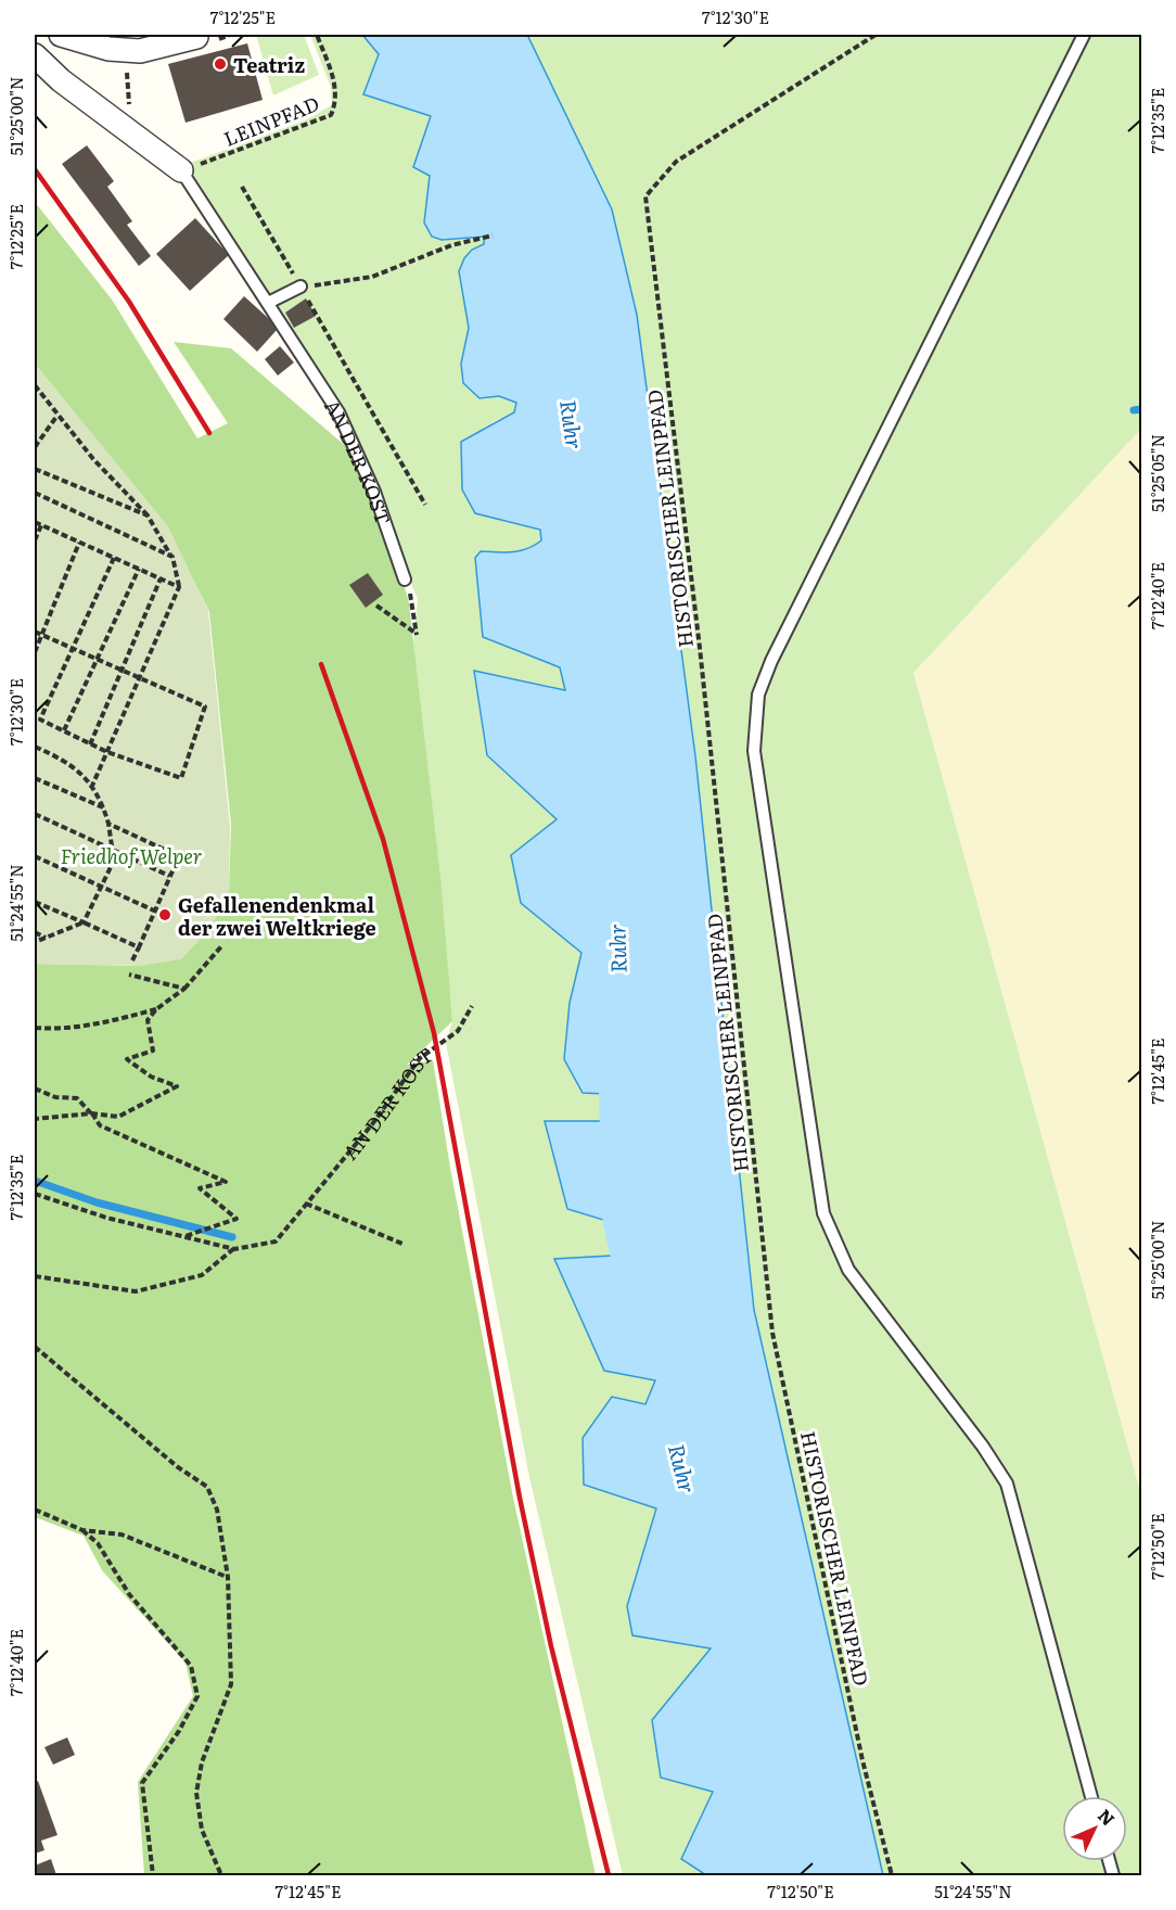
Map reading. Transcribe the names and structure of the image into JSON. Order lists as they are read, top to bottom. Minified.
{"streets":{"street":["AN DER KOST"],"path":["LEINPFAD","HISTORISCHER LEINPFAD"]},"crossings":[["LEINPFAD","AN DER KOST"]],"water":["Ruhr"],"parks":["Friedhof Welper"],"places":["Teatriz","Gefallenendenkmal der zwei Weltkriege"],"north":"top right","coordinates":["7°12'25\"E","7°12'30\"E","51°25'00\"N","7°12'35\"E","51°25'05\"N","7°12'40\"E","51°24'55\"N","7°12'45\"E","7°12'50\"E"]}
